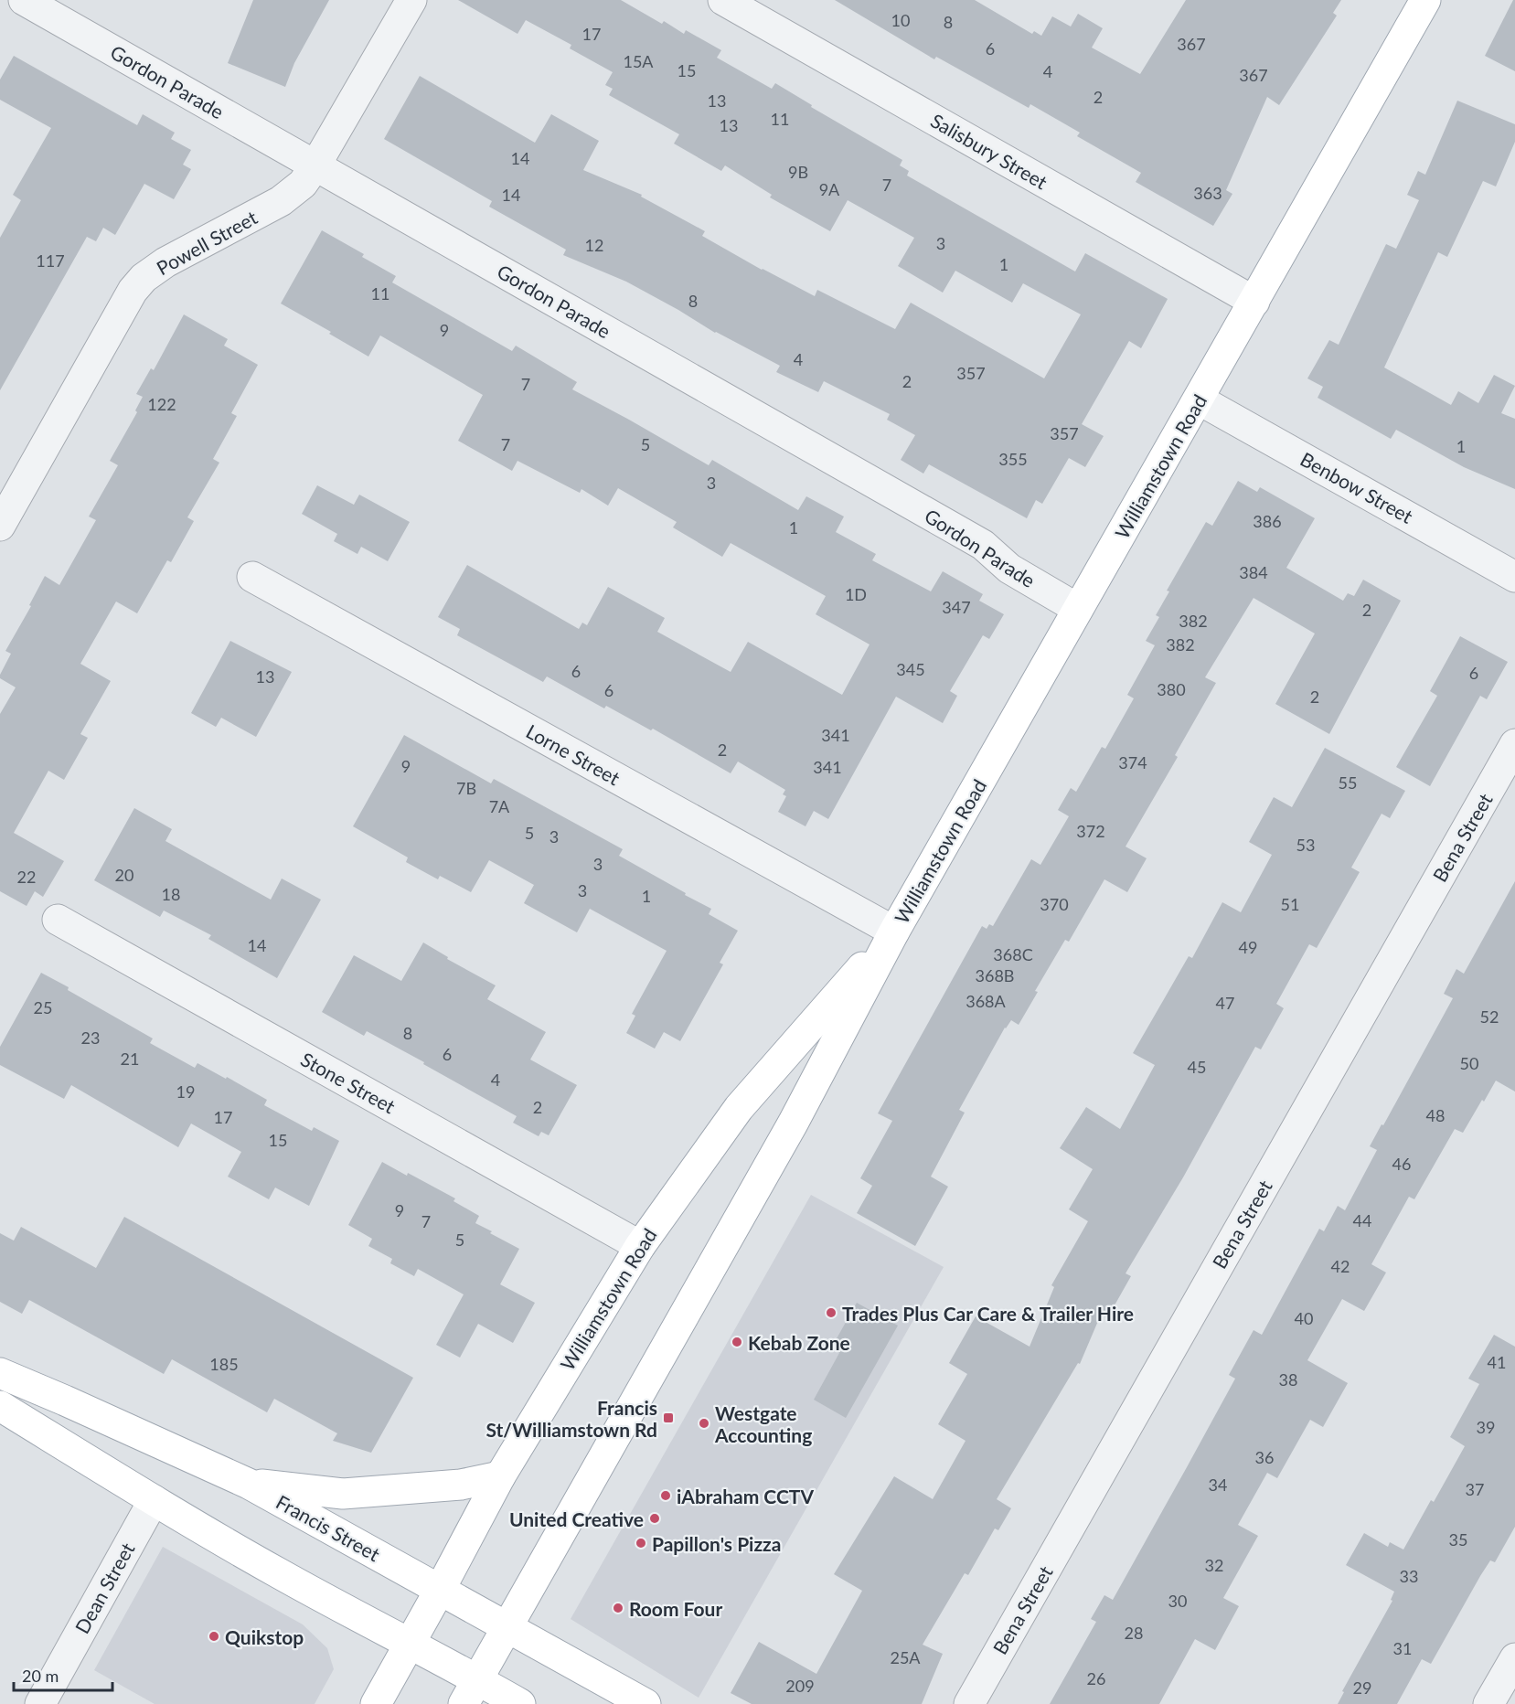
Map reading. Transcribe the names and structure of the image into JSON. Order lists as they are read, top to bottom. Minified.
{"streets":{"main road":["Williamstown Road","Francis Street"],"street":["Gordon Parade","Salisbury Street","Powell Street","Benbow Street","Lorne Street","Bena Street","Stone Street","Dean Street"]},"crossings":[["Gordon Parade","Powell Street"],["Gordon Parade","Williamstown Road"],["Salisbury Street","Williamstown Road"],["Williamstown Road","Benbow Street"],["Williamstown Road","Lorne Street"],["Williamstown Road","Stone Street"],["Williamstown Road","Francis Street"]],"places":{"other":["Trades Plus Car Care & Trailer Hire","Kebab Zone","Westgate Accounting","iAbraham CCTV","United Creative","Papillon's Pizza","Room Four","Quikstop"],"transit":["Francis St/Williamstown Rd"]},"house_numbers":["10","8","17","367","6","15A","15","4","367","2","13","11","13","14","9B","7","9A","363","14","3","12","117","1","11","8","9","4","357","2","7","122","357","7","5","1","355","3","386","1","384","1D","347","2","382","382","345","6","6","13","380","6","2","341","2","374","9","341","55","7B","7A","372","5","3","53","3","20","22","3","18","1","370","51","14","49","368C","368B","368A","47","25","52","8","23","6","21","50","45","4","19","2","48","17","15","46","9","44","7","5","42","40","41","185","38","39","36","34","37","35","32","33","30","28","31","25A","26","209","29"],"scale_bar":"20 m"}
